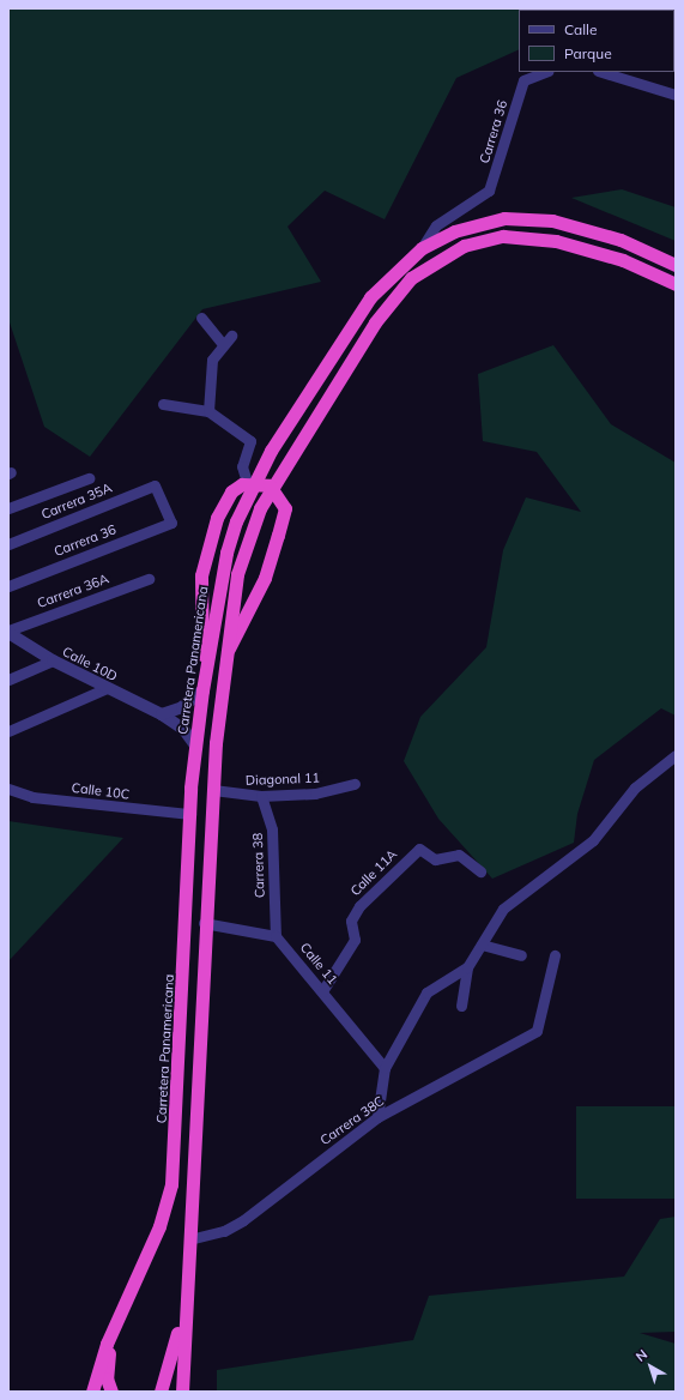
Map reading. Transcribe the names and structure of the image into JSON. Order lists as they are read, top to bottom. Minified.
{"streets":{"highway":["Carretera Panamericana"],"street":["Carrera 36","Carrera 35A","Carrera 36A","Calle 10D","Diagonal 11","Calle 10C","Carrera 38","Calle 11A","Calle 11","Carrera 38C"]},"crossings":[["Carrera 36","Carrera 35A"],["Carrera 36","Carretera Panamericana"],["Carrera 36A","Calle 10D"],["Carretera Panamericana","Calle 10D"],["Carretera Panamericana","Calle 10C"],["Diagonal 11","Carrera 38"],["Carrera 38","Calle 11"],["Calle 11A","Calle 11"]],"legend":["Calle","Parque"],"north":"top left"}
